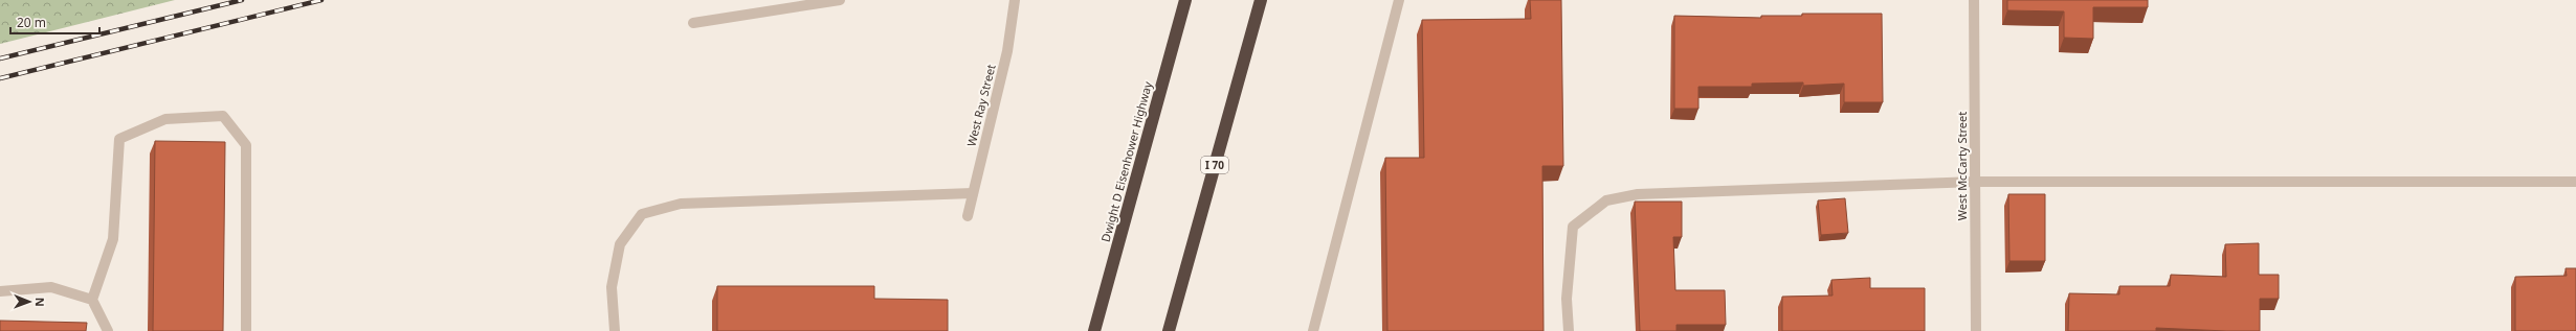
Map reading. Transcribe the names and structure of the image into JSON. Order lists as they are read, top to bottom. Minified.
{"streets":{"highway":["Dwight D Eisenhower Highway","I 70"],"street":["West Ray Street","West McCarty Street"]},"scale_bar":"20 m","north":"right"}
